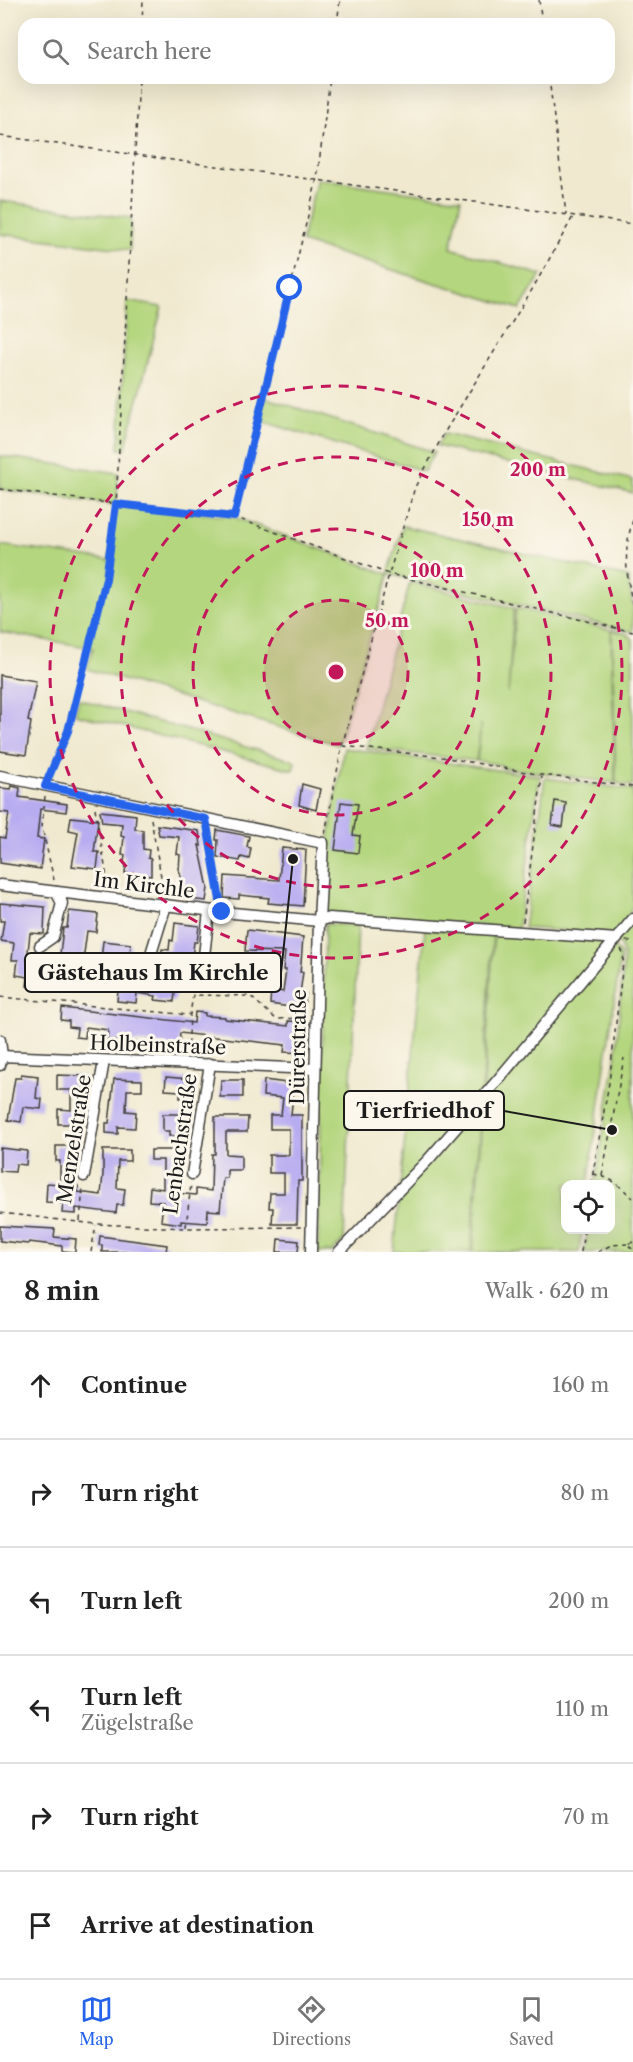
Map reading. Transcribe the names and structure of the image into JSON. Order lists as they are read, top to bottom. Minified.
{"streets":{"street":["Im Kirchle","Holbeinstraße","Dürerstraße","Menzelstraße","Lenbachstraße"]},"crossings":[["Im Kirchle","Dürerstraße"],["Holbeinstraße","Dürerstraße"],["Holbeinstraße","Menzelstraße"],["Holbeinstraße","Lenbachstraße"]],"places":["Gästehaus Im Kirchle","Tierfriedhof"],"page":{"search":"Search here","heading":["8 min","Walk · 620 m"],"list":[["Continue","160 m"],["Turn right","80 m"],["Turn left","200 m"],["Turn left","Zügelstraße","110 m"],["Turn right","70 m"],"Arrive at destination"],"nav":["Map","Directions","Saved"]},"rings":["200 m","150 m","100 m","50 m"]}
